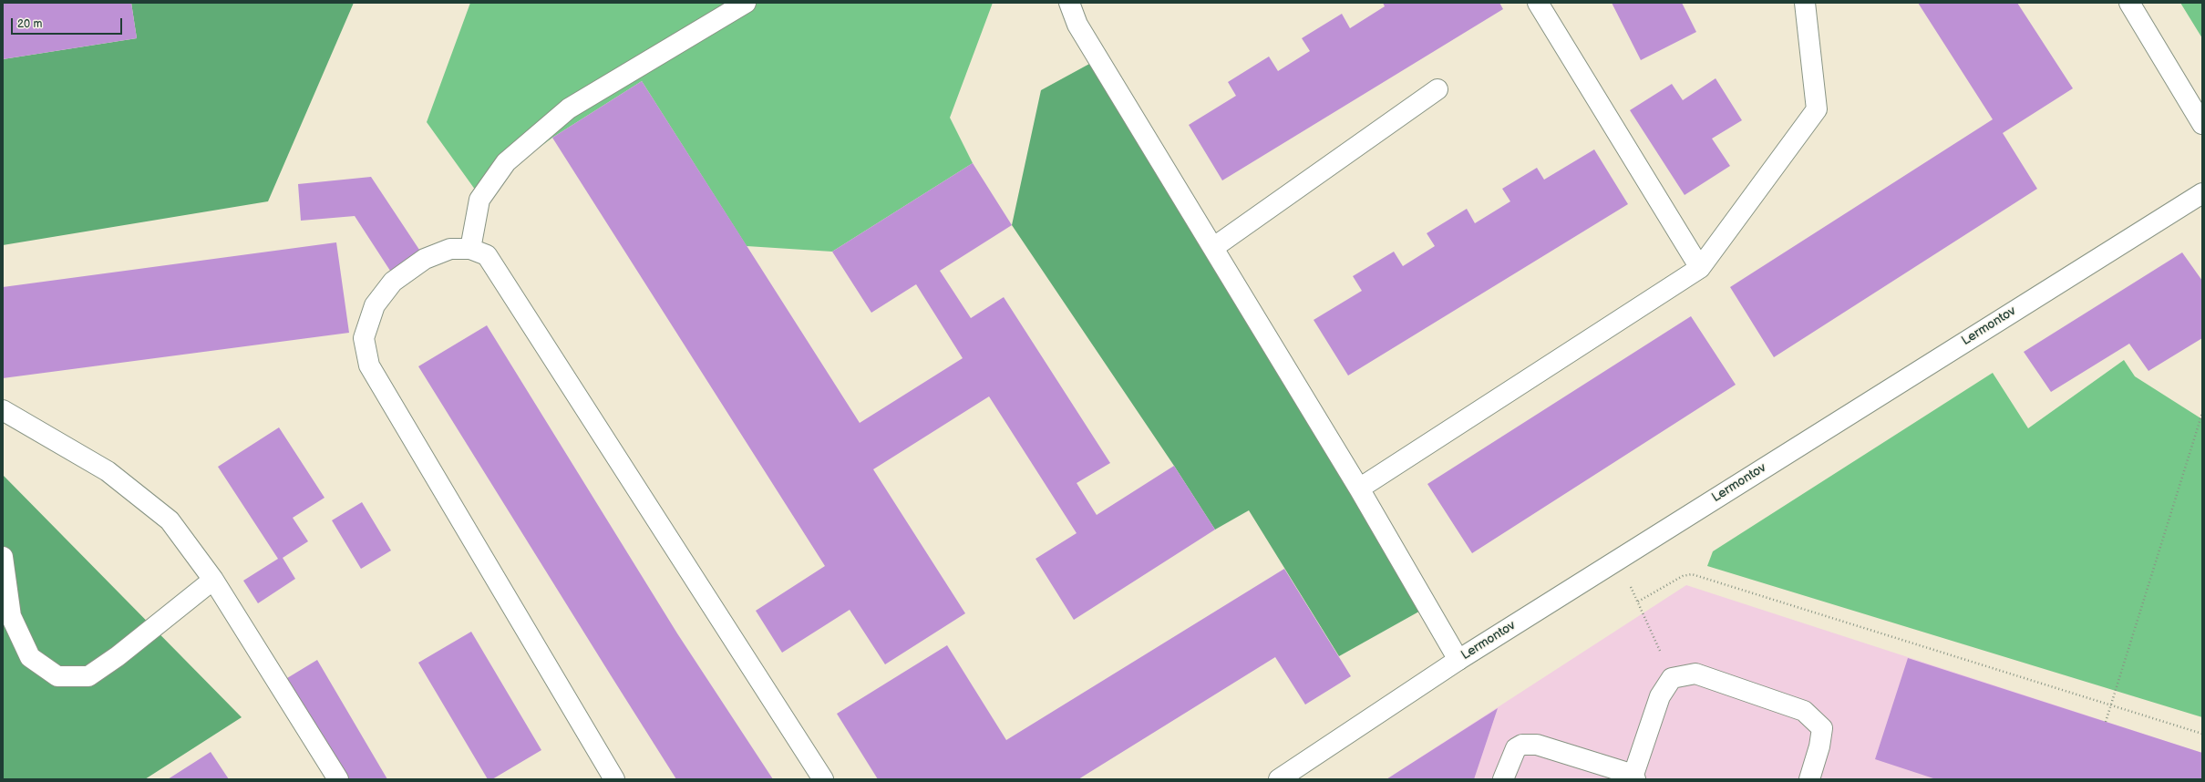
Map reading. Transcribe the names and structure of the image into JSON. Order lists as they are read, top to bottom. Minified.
{"streets":{"street":["Lermontov"]},"scale_bar":"20 m"}
